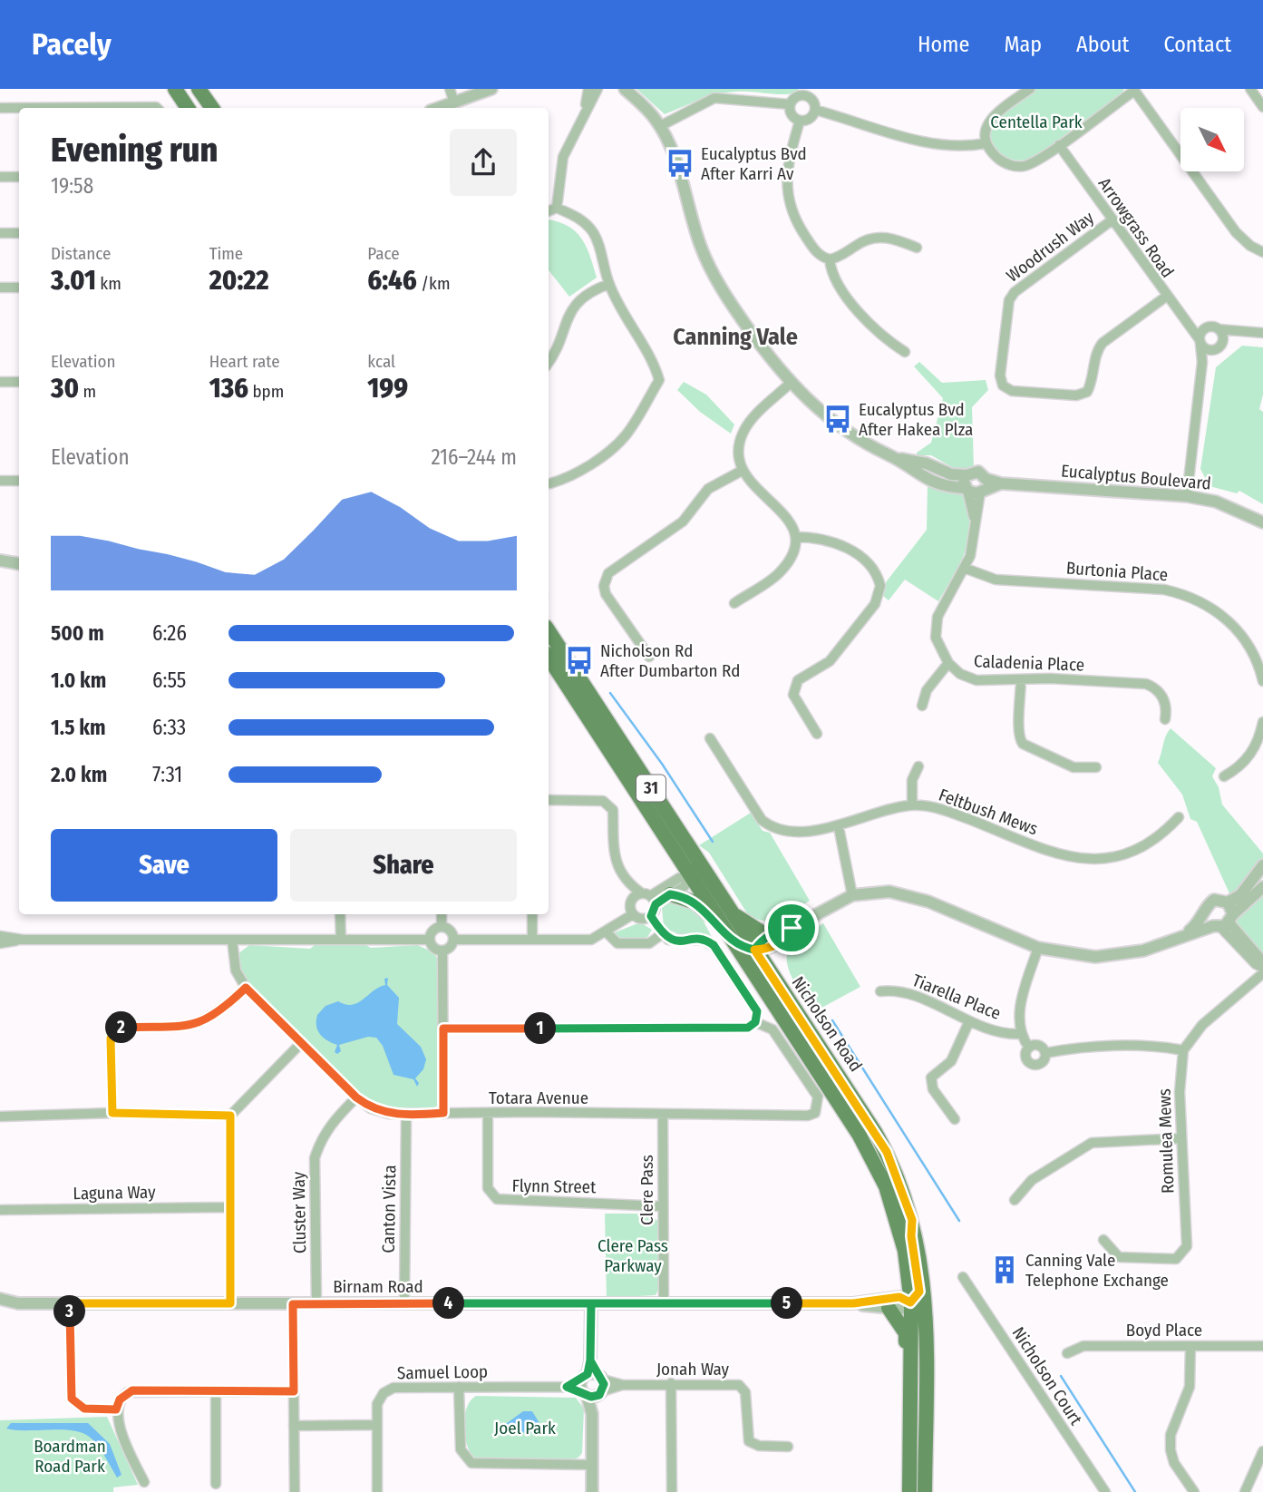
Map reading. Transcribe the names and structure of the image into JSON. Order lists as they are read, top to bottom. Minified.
{"streets":{"main road":["31","Nicholson Road"],"street":["Arrowgrass Road","Woodrush Way","Eucalyptus Boulevard","Burtonia Place","Caladenia Place","Feltbush Mews","Tiarella Place","Totara Avenue","Romulea Mews","Flynn Street","Clere Pass","Laguna Way","Canton Vista","Cluster Way","Birnam Road","Boyd Place","Jonah Way","Samuel Loop","Nicholson Court"]},"crossings":[["Arrowgrass Road","Woodrush Way"],["Arrowgrass Road","Eucalyptus Boulevard"],["Eucalyptus Boulevard","Caladenia Place"],["Burtonia Place","Caladenia Place"],["Nicholson Road","Birnam Road"],["Totara Avenue","Flynn Street"],["Totara Avenue","Clere Pass"],["Totara Avenue","Canton Vista"],["Totara Avenue","Cluster Way"],["Flynn Street","Clere Pass"],["Clere Pass","Birnam Road"],["Canton Vista","Birnam Road"],["Cluster Way","Birnam Road"],["Jonah Way","Samuel Loop"]],"districts":["Canning Vale"],"parks":["Centella Park","Clere Pass Parkway","Joel Park","Boardman Road Park"],"places":{"bus stop":["Eucalyptus Bvd After Karri Av","Eucalyptus Bvd After Hakea Plza","Nicholson Rd After Dumbarton Rd"],"building":["Canning Vale Telephone Exchange"]},"north":"bottom right","page":{"header":"Pacely","nav":["Home","Map","About","Contact"],"heading":["Evening run","19:58"],"stats":[["Distance","3.01 km"],["Time","20:22"],["Pace","6:46 /km"],["Elevation","30 m"],["Heart rate","136 bpm"],["kcal","199"]],"chart":["Elevation","216–244 m"],"list":[{"name":"500 m","note":"6:26"},{"name":"1.0 km","note":"6:55"},{"name":"1.5 km","note":"6:33"},{"name":"2.0 km","note":"7:31"}],"buttons":["Save","Share"],"pins":["2","1","4","5","3"]}}
